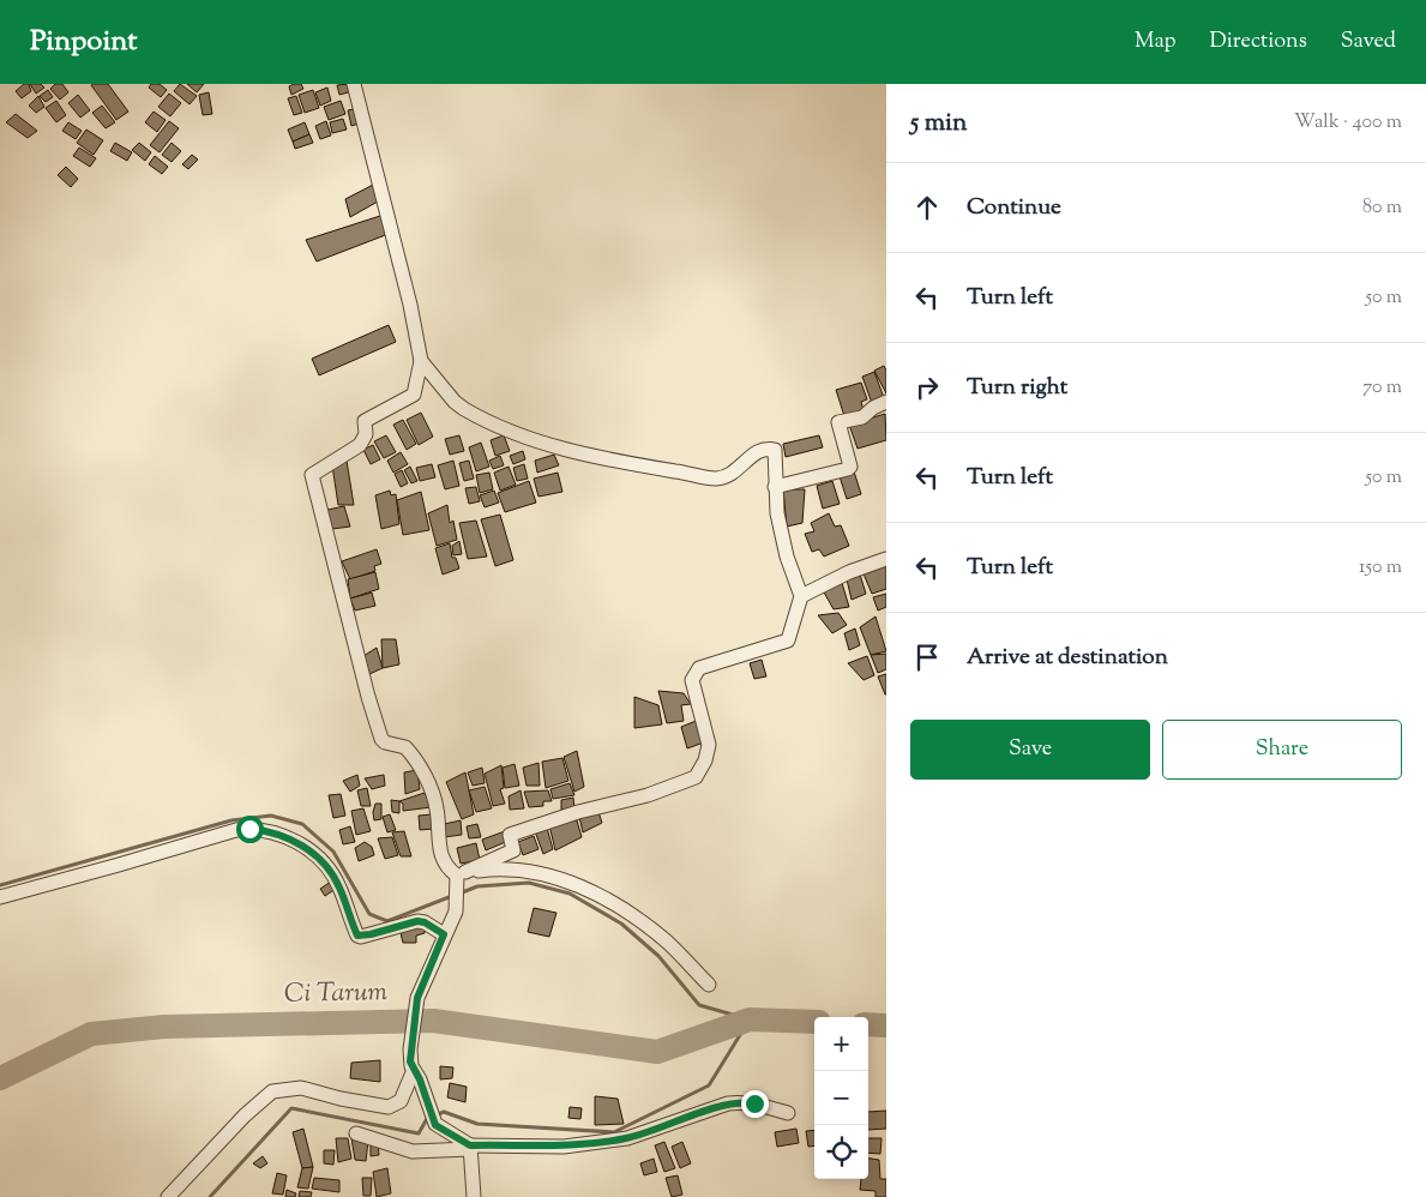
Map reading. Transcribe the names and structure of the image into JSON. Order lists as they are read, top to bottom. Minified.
{"water":["Ci Tarum"],"page":{"header":"Pinpoint","nav":["Map","Directions","Saved"],"heading":["5 min","Walk · 400 m"],"list":[["Continue","80 m"],["Turn left","50 m"],["Turn right","70 m"],["Turn left","50 m"],["Turn left","150 m"],"Arrive at destination"],"buttons":["Save","Share"],"map_buttons":["+","−"]}}
